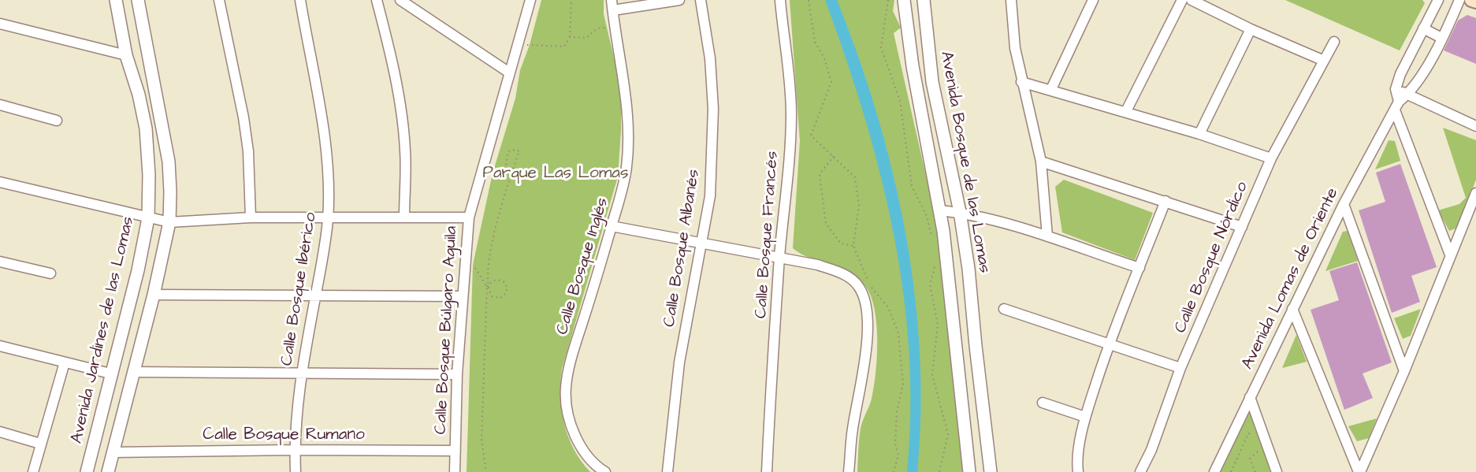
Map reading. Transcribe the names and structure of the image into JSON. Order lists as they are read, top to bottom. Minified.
{"streets":{"street":["Avenida Bosque de las Lomas","Calle Bosque Francés","Calle Bosque Albanés","Calle Bosque Nórdico","Calle Bosque Inglés","Avenida Lomas de Oriente","Calle Bosque Ibérico","Avenida Jardines de las Lomas","Calle Bosque Búlgaro Aguila","Calle Bosque Rumano"]},"crossings":[["Calle Bosque Ibérico","Calle Bosque Rumano"],["Calle Bosque Búlgaro Aguila","Calle Bosque Rumano"]],"parks":["Parque Las Lomas"]}
